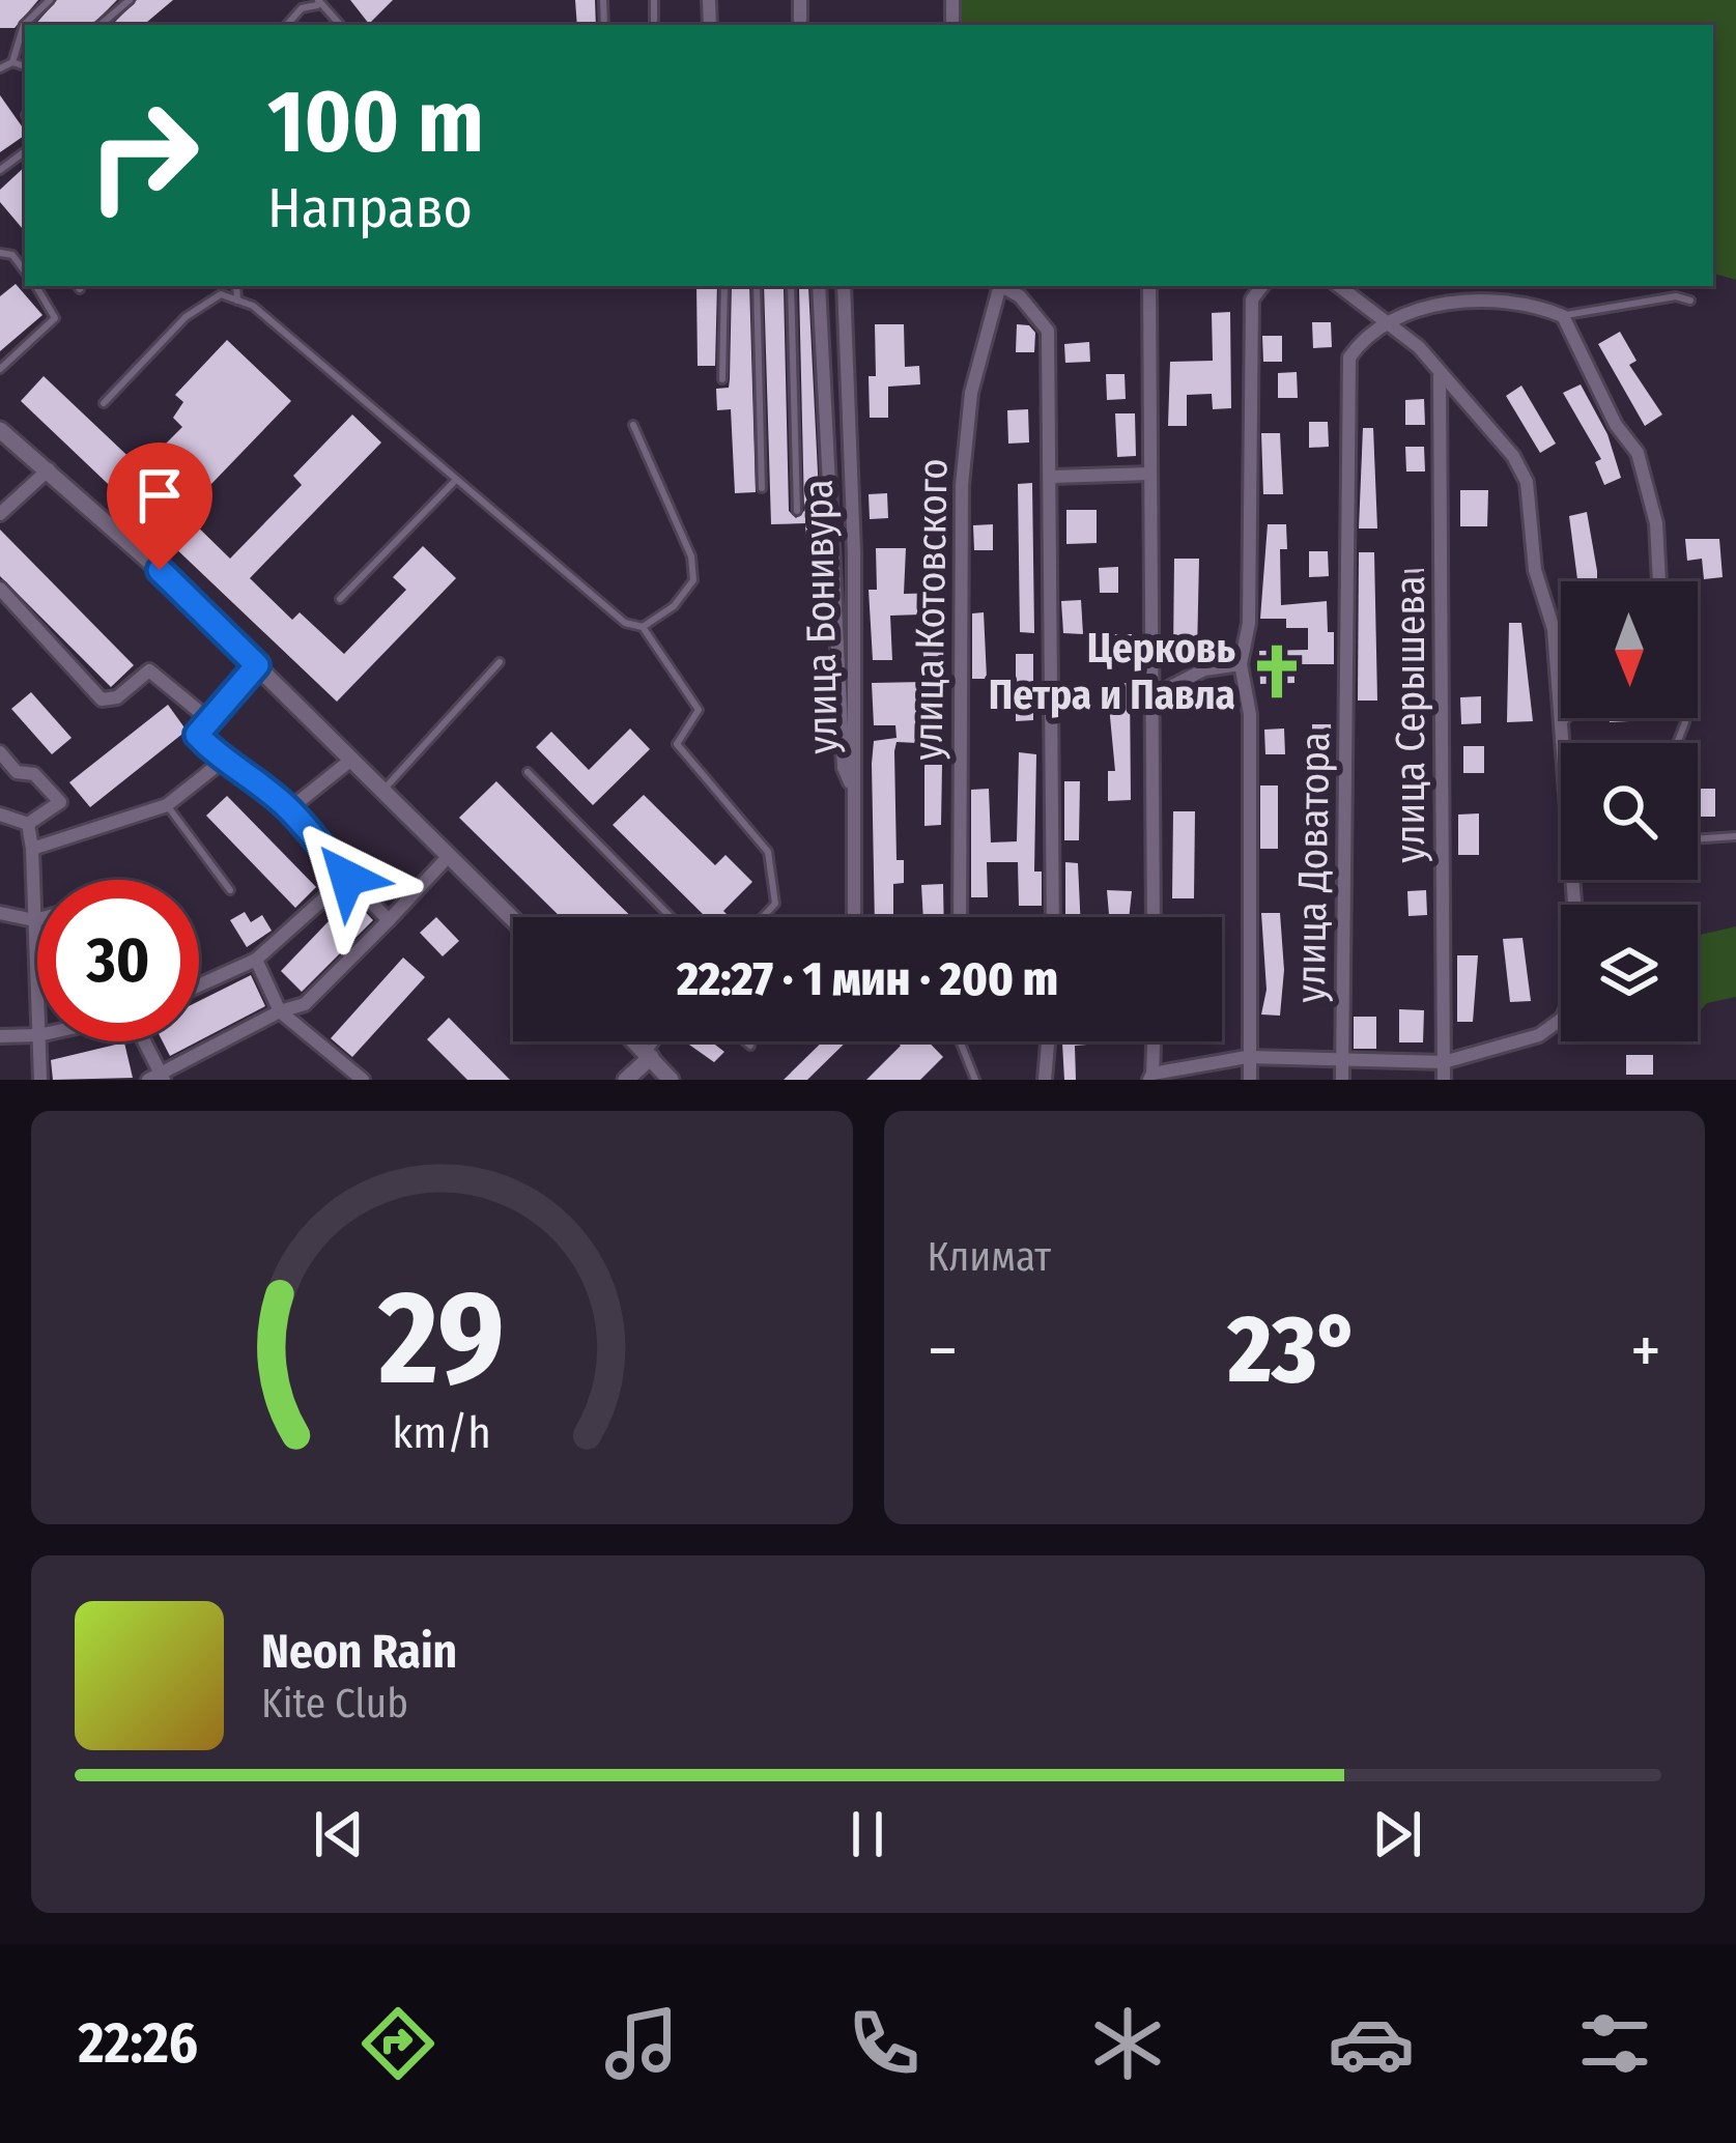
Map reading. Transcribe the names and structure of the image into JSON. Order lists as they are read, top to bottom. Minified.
{"streets":{"street":["улица Котовского","улица Бонивура","улица Серышева","улица Доватора"]},"places":{"church":["Церковь Петра и Павла"]},"north":"bottom","page":{"turn":["100 m","Направо"],"limit":"30","trip":"22:27 · 1 мин · 200 m","tile":"Климат","heat":["−","23°","+"],"song":["Neon Rain","Kite Club"],"tabs":"22:26","gauge":["29","km/h"]}}
